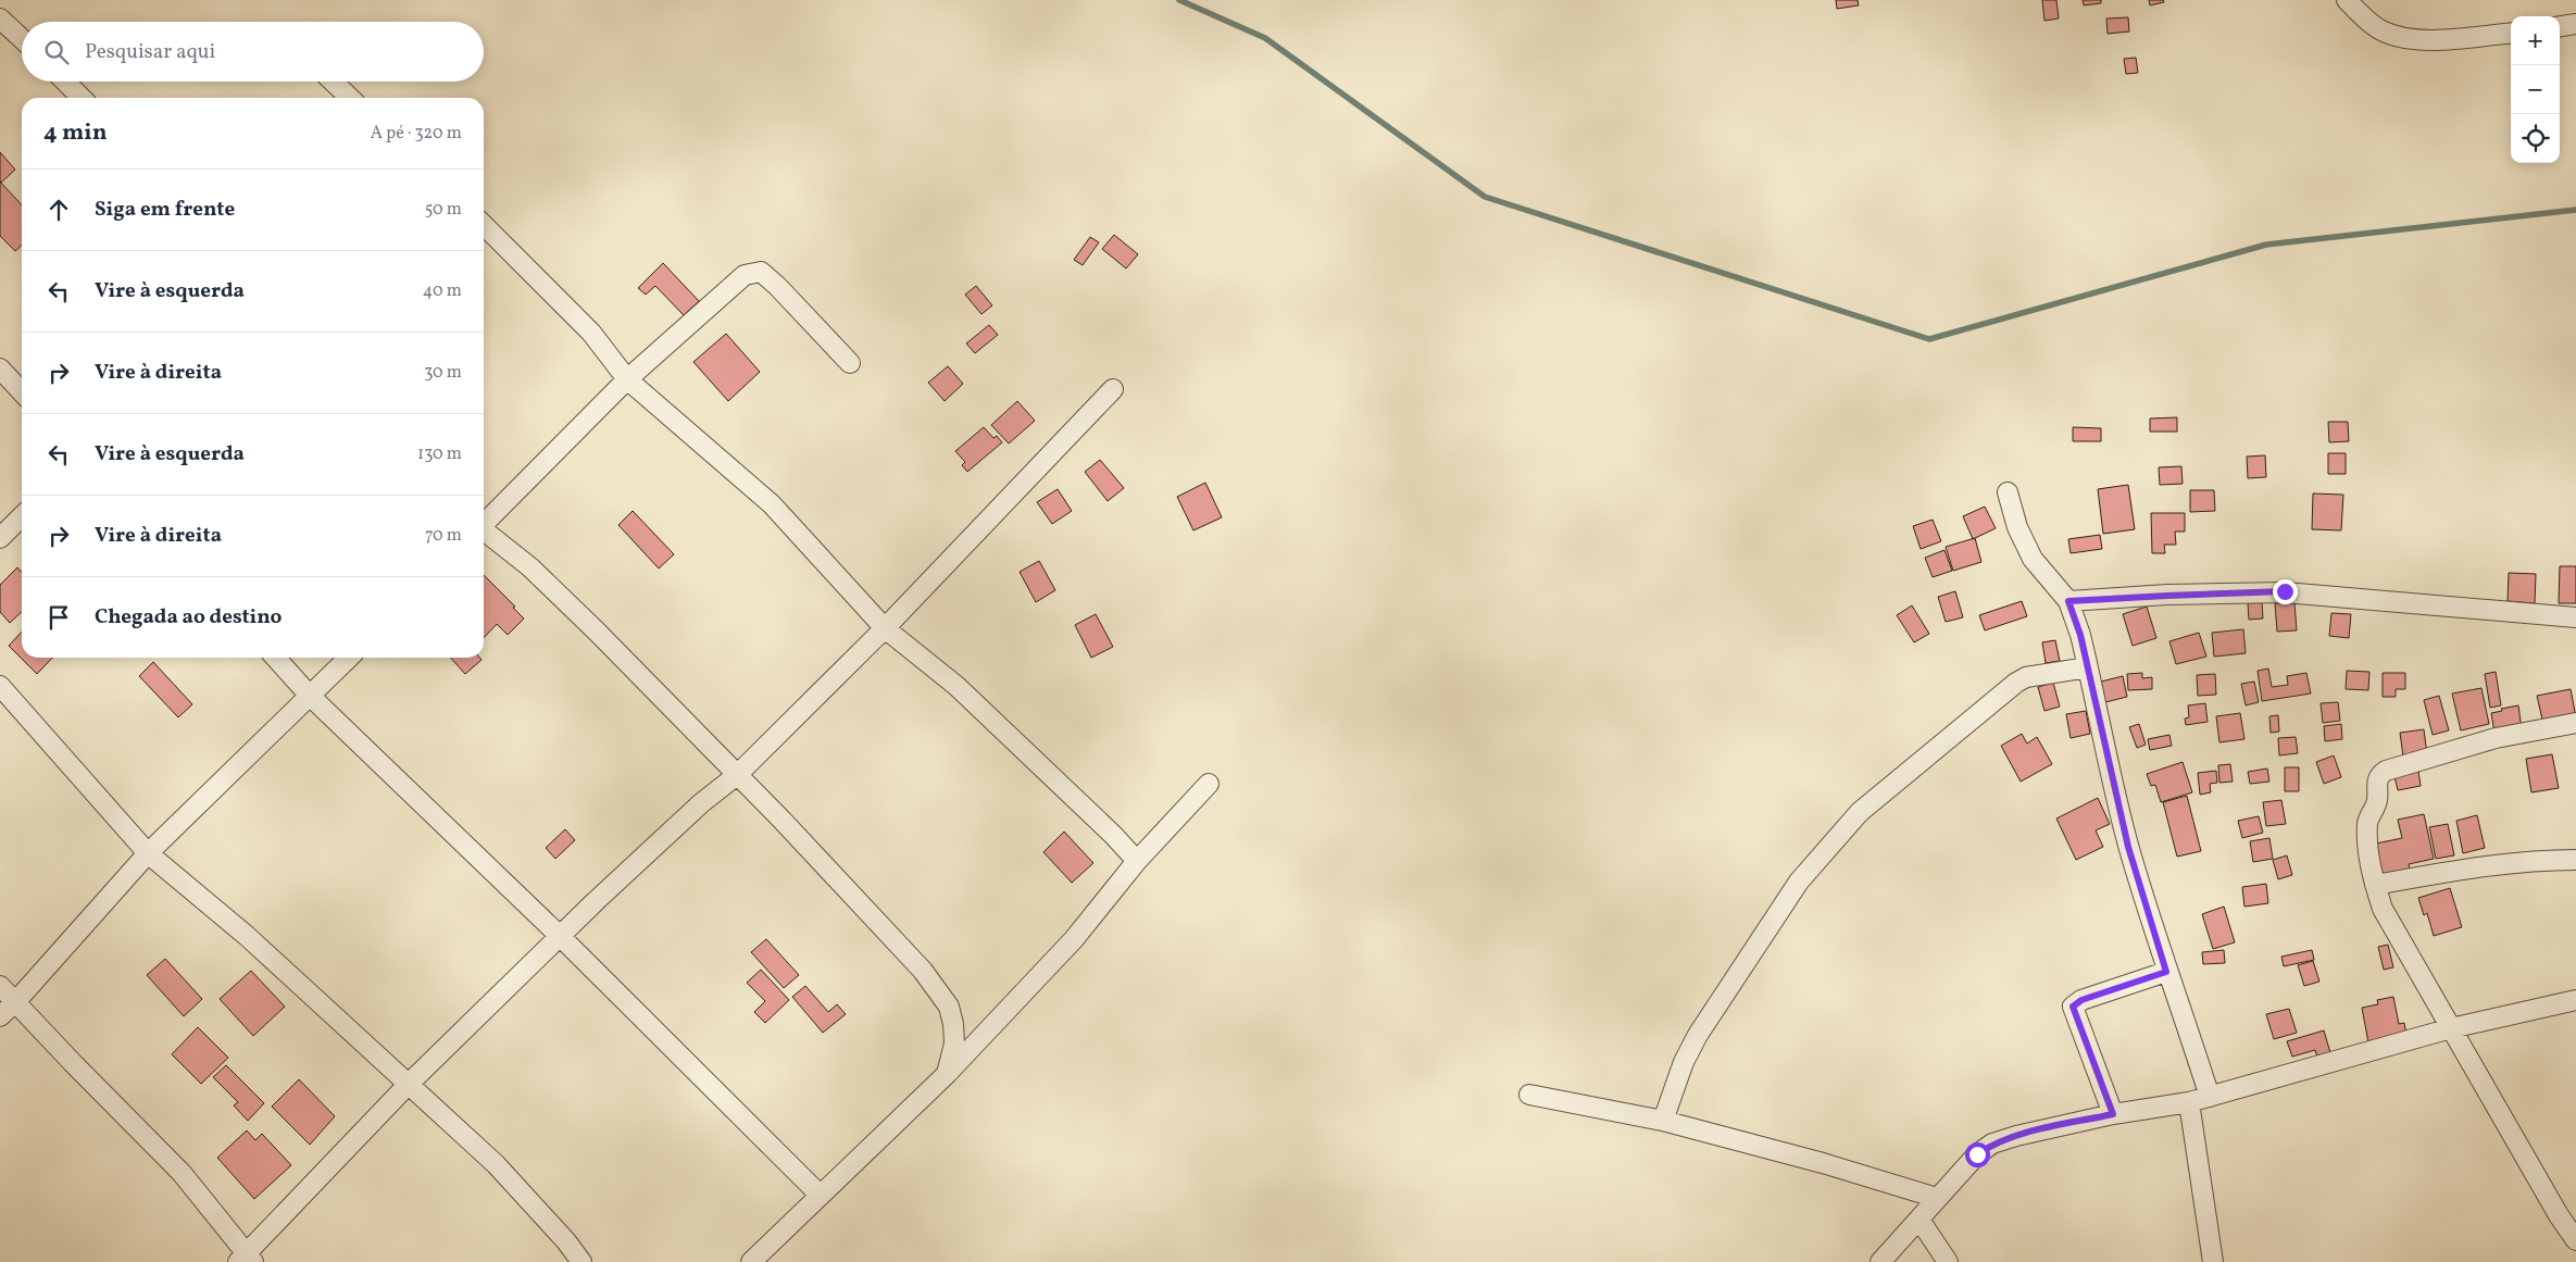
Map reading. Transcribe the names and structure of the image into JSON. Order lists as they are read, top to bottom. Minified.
{"page":{"map_buttons":["+","−"],"search":"Pesquisar aqui","heading":["4 min","A pé · 320 m"],"list":[["Siga em frente","50 m"],["Vire à esquerda","40 m"],["Vire à direita","30 m"],["Vire à esquerda","130 m"],["Vire à direita","70 m"],"Chegada ao destino"]}}
